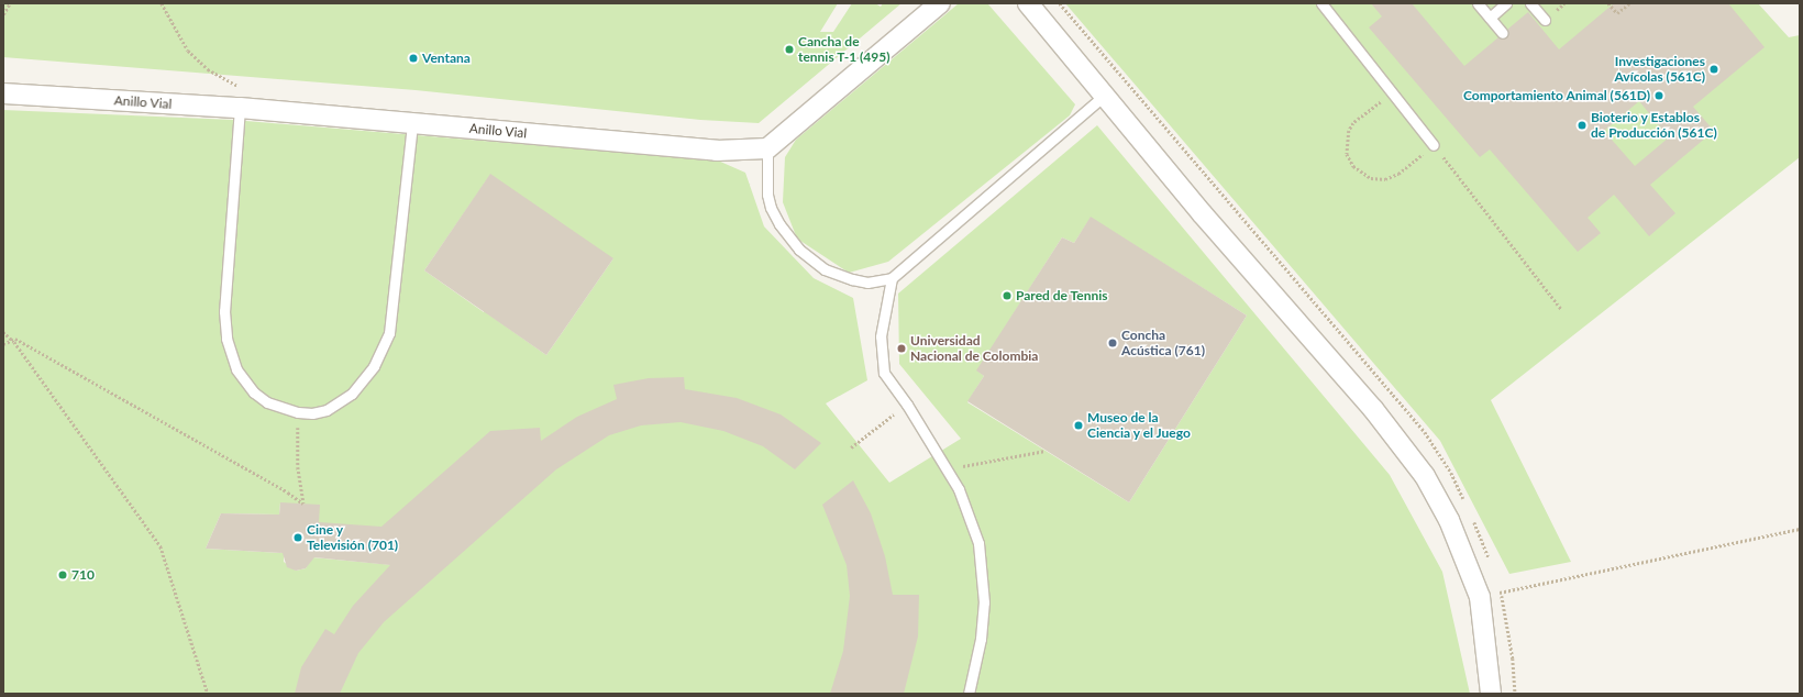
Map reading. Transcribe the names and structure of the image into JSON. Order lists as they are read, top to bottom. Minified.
{"streets":{"street":["Anillo Vial"]},"places":["Cancha de tennis T-1 (495)","Ventana","Investigaciones Avícolas (561C)","Comportamiento Animal (561D)","Bioterio y Establos de Producción (561C)","Pared de Tennis","Concha Acústica (761)","Universidad Nacional de Colombia","Museo de la Ciencia y el Juego","Cine y Televisión (701)","710"]}
